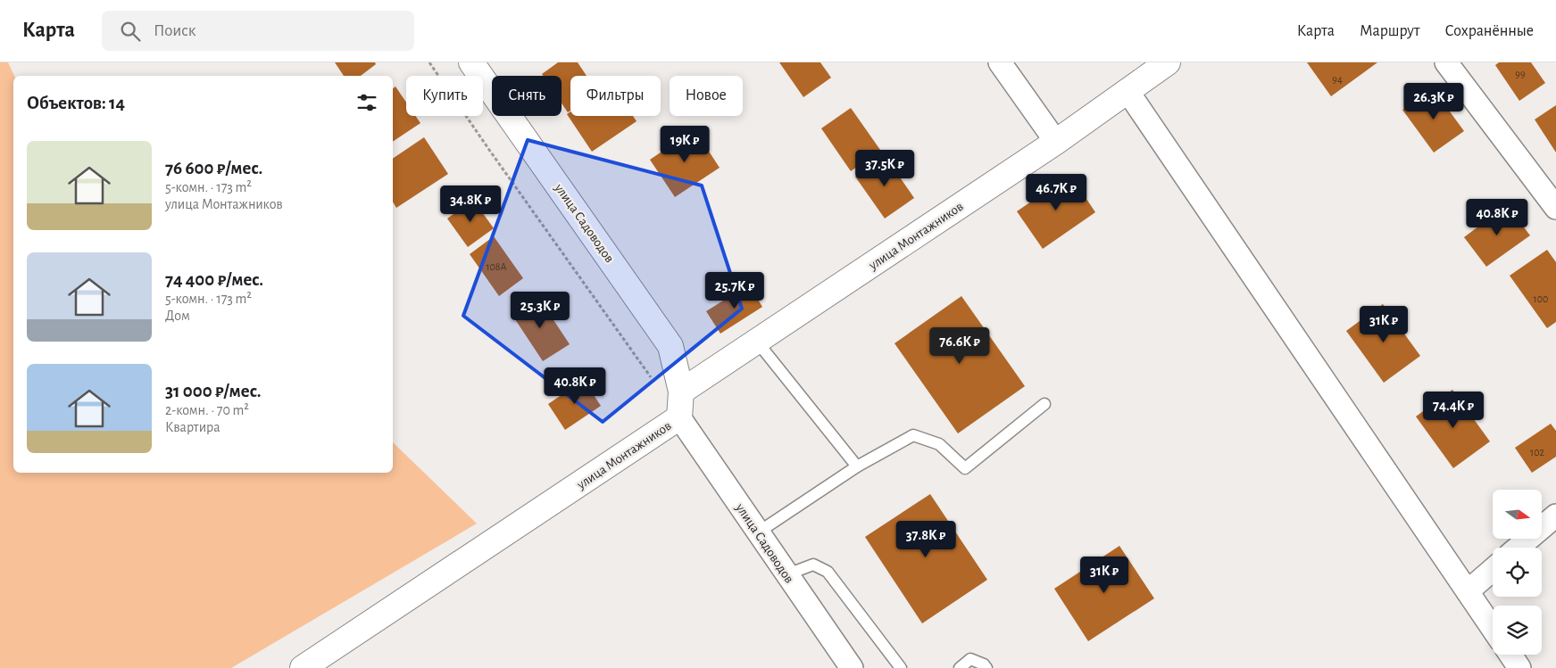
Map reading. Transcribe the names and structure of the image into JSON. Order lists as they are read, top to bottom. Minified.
{"streets":{"main road":["улица Садоводов","улица Монтажников"]},"crossings":[["улица Садоводов","улица Монтажников"]],"house_numbers":["99","94","108А","100","102"],"north":"right","page":{"header":"Карта","search":"Поиск","nav":["Карта","Маршрут","Сохранённые"],"chip":["Купить","Снять","Фильтры","Новое"],"heading":"Объектов: 14","price":["26.3K ₽","19K ₽","37.5K ₽","46.7K ₽","34.8K ₽","40.8K ₽","25.7K ₽","25.3K ₽","31K ₽","76.6K ₽","40.8K ₽","74.4K ₽","37.8K ₽","31K ₽"],"list":[{"name":"76 600 ₽/мес.","note":"5-комн. · 173 m² · улица Монтажников"},{"name":"74 400 ₽/мес.","note":"5-комн. · 173 m² · Дом"},{"name":"31 000 ₽/мес.","note":"2-комн. · 70 m² · Квартира"}]}}
